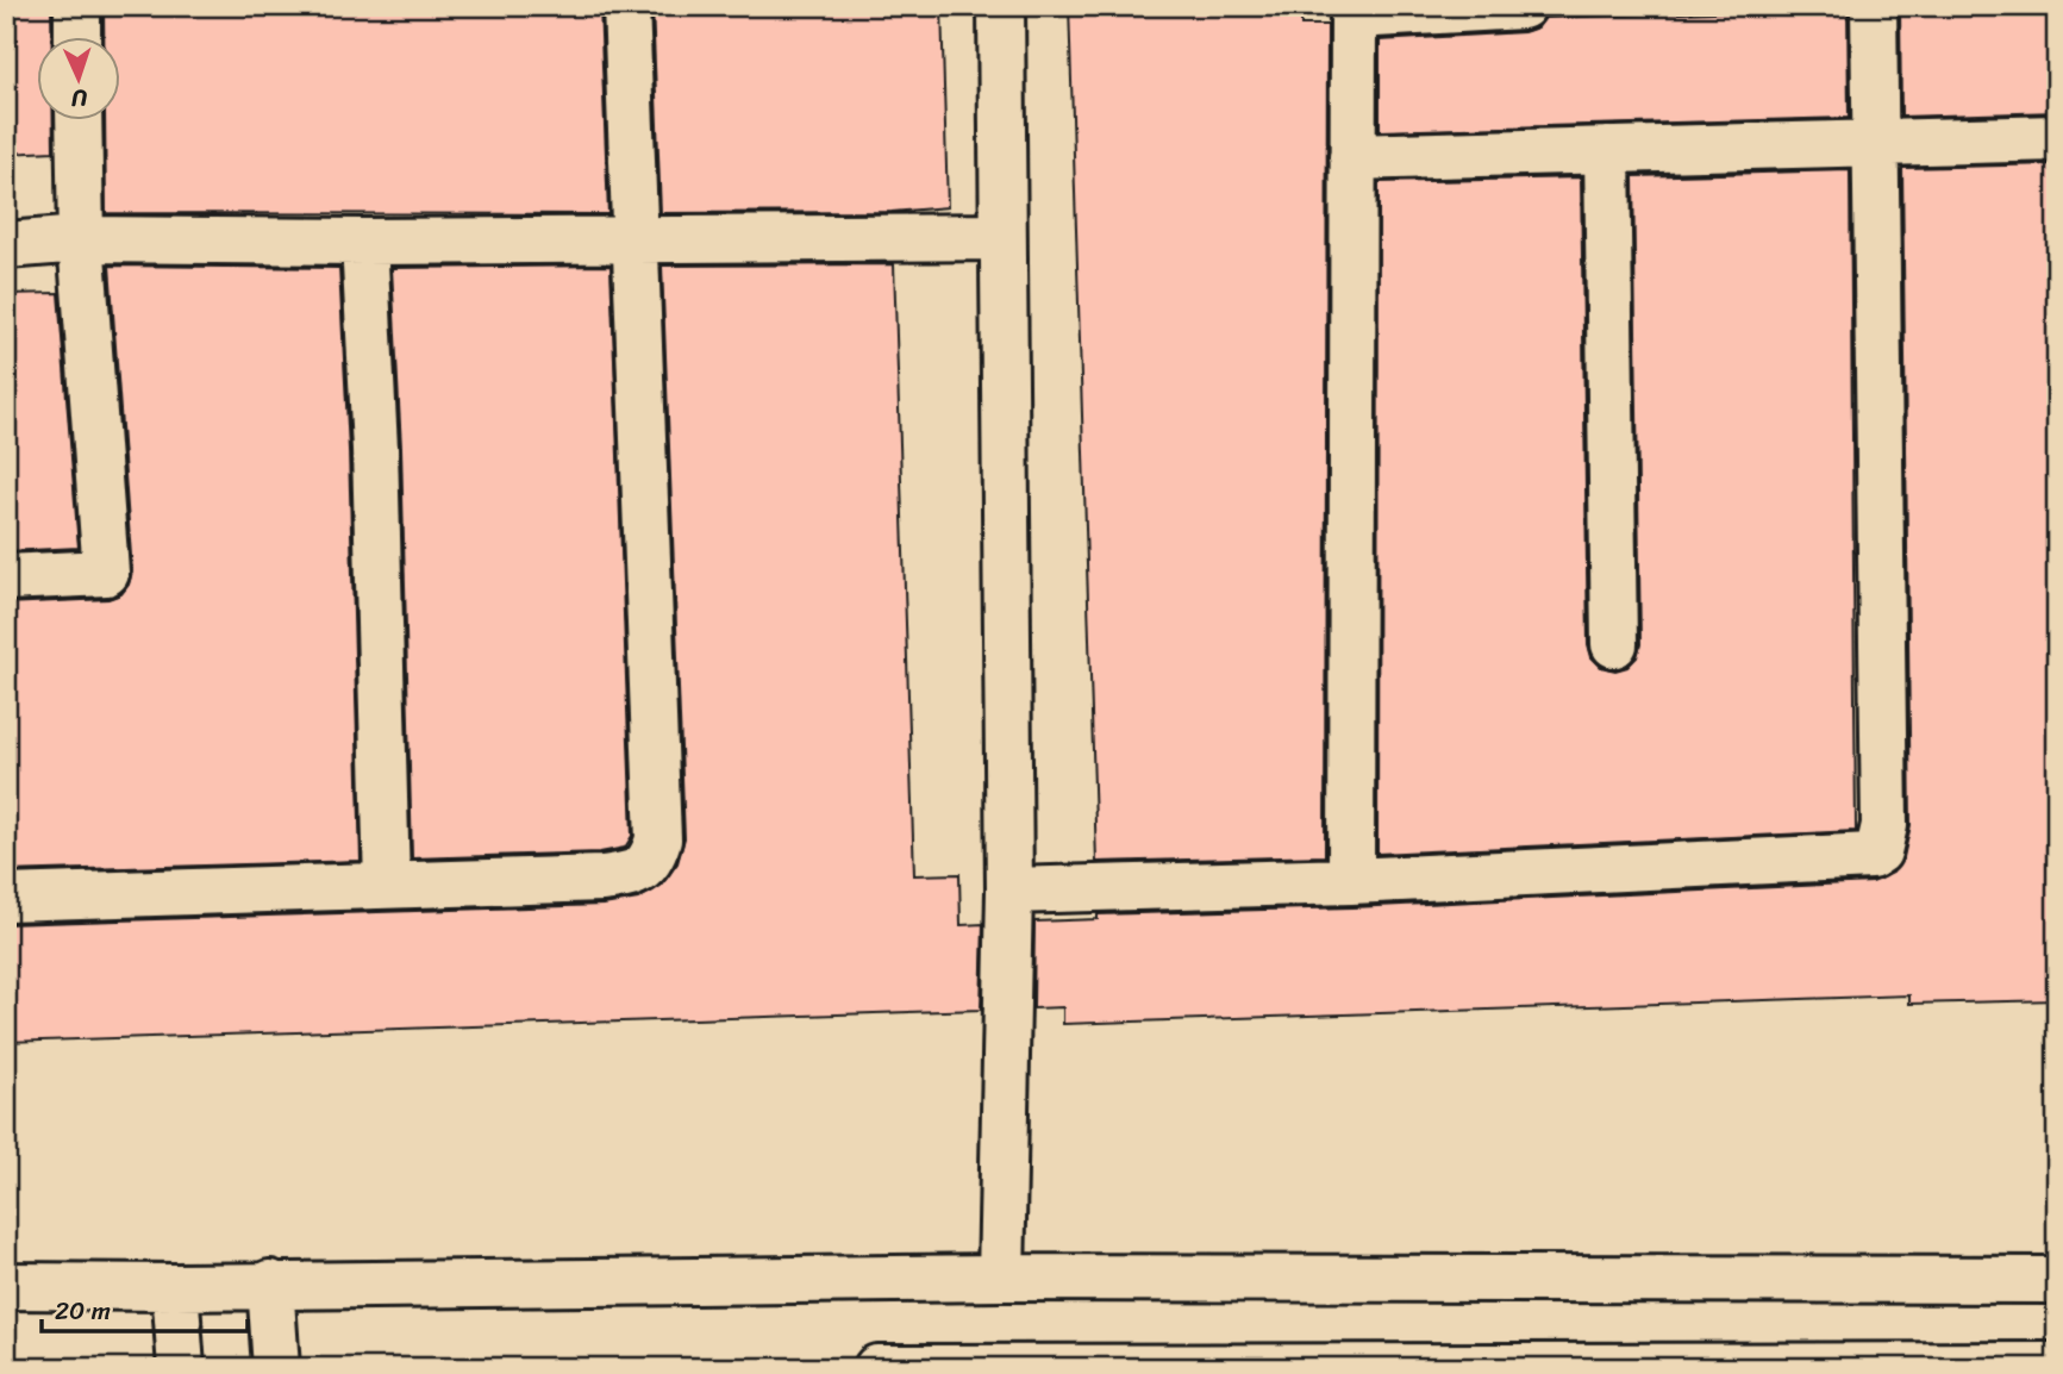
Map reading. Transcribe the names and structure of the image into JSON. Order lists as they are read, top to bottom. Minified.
{"scale_bar":"20 m","north":"bottom"}
